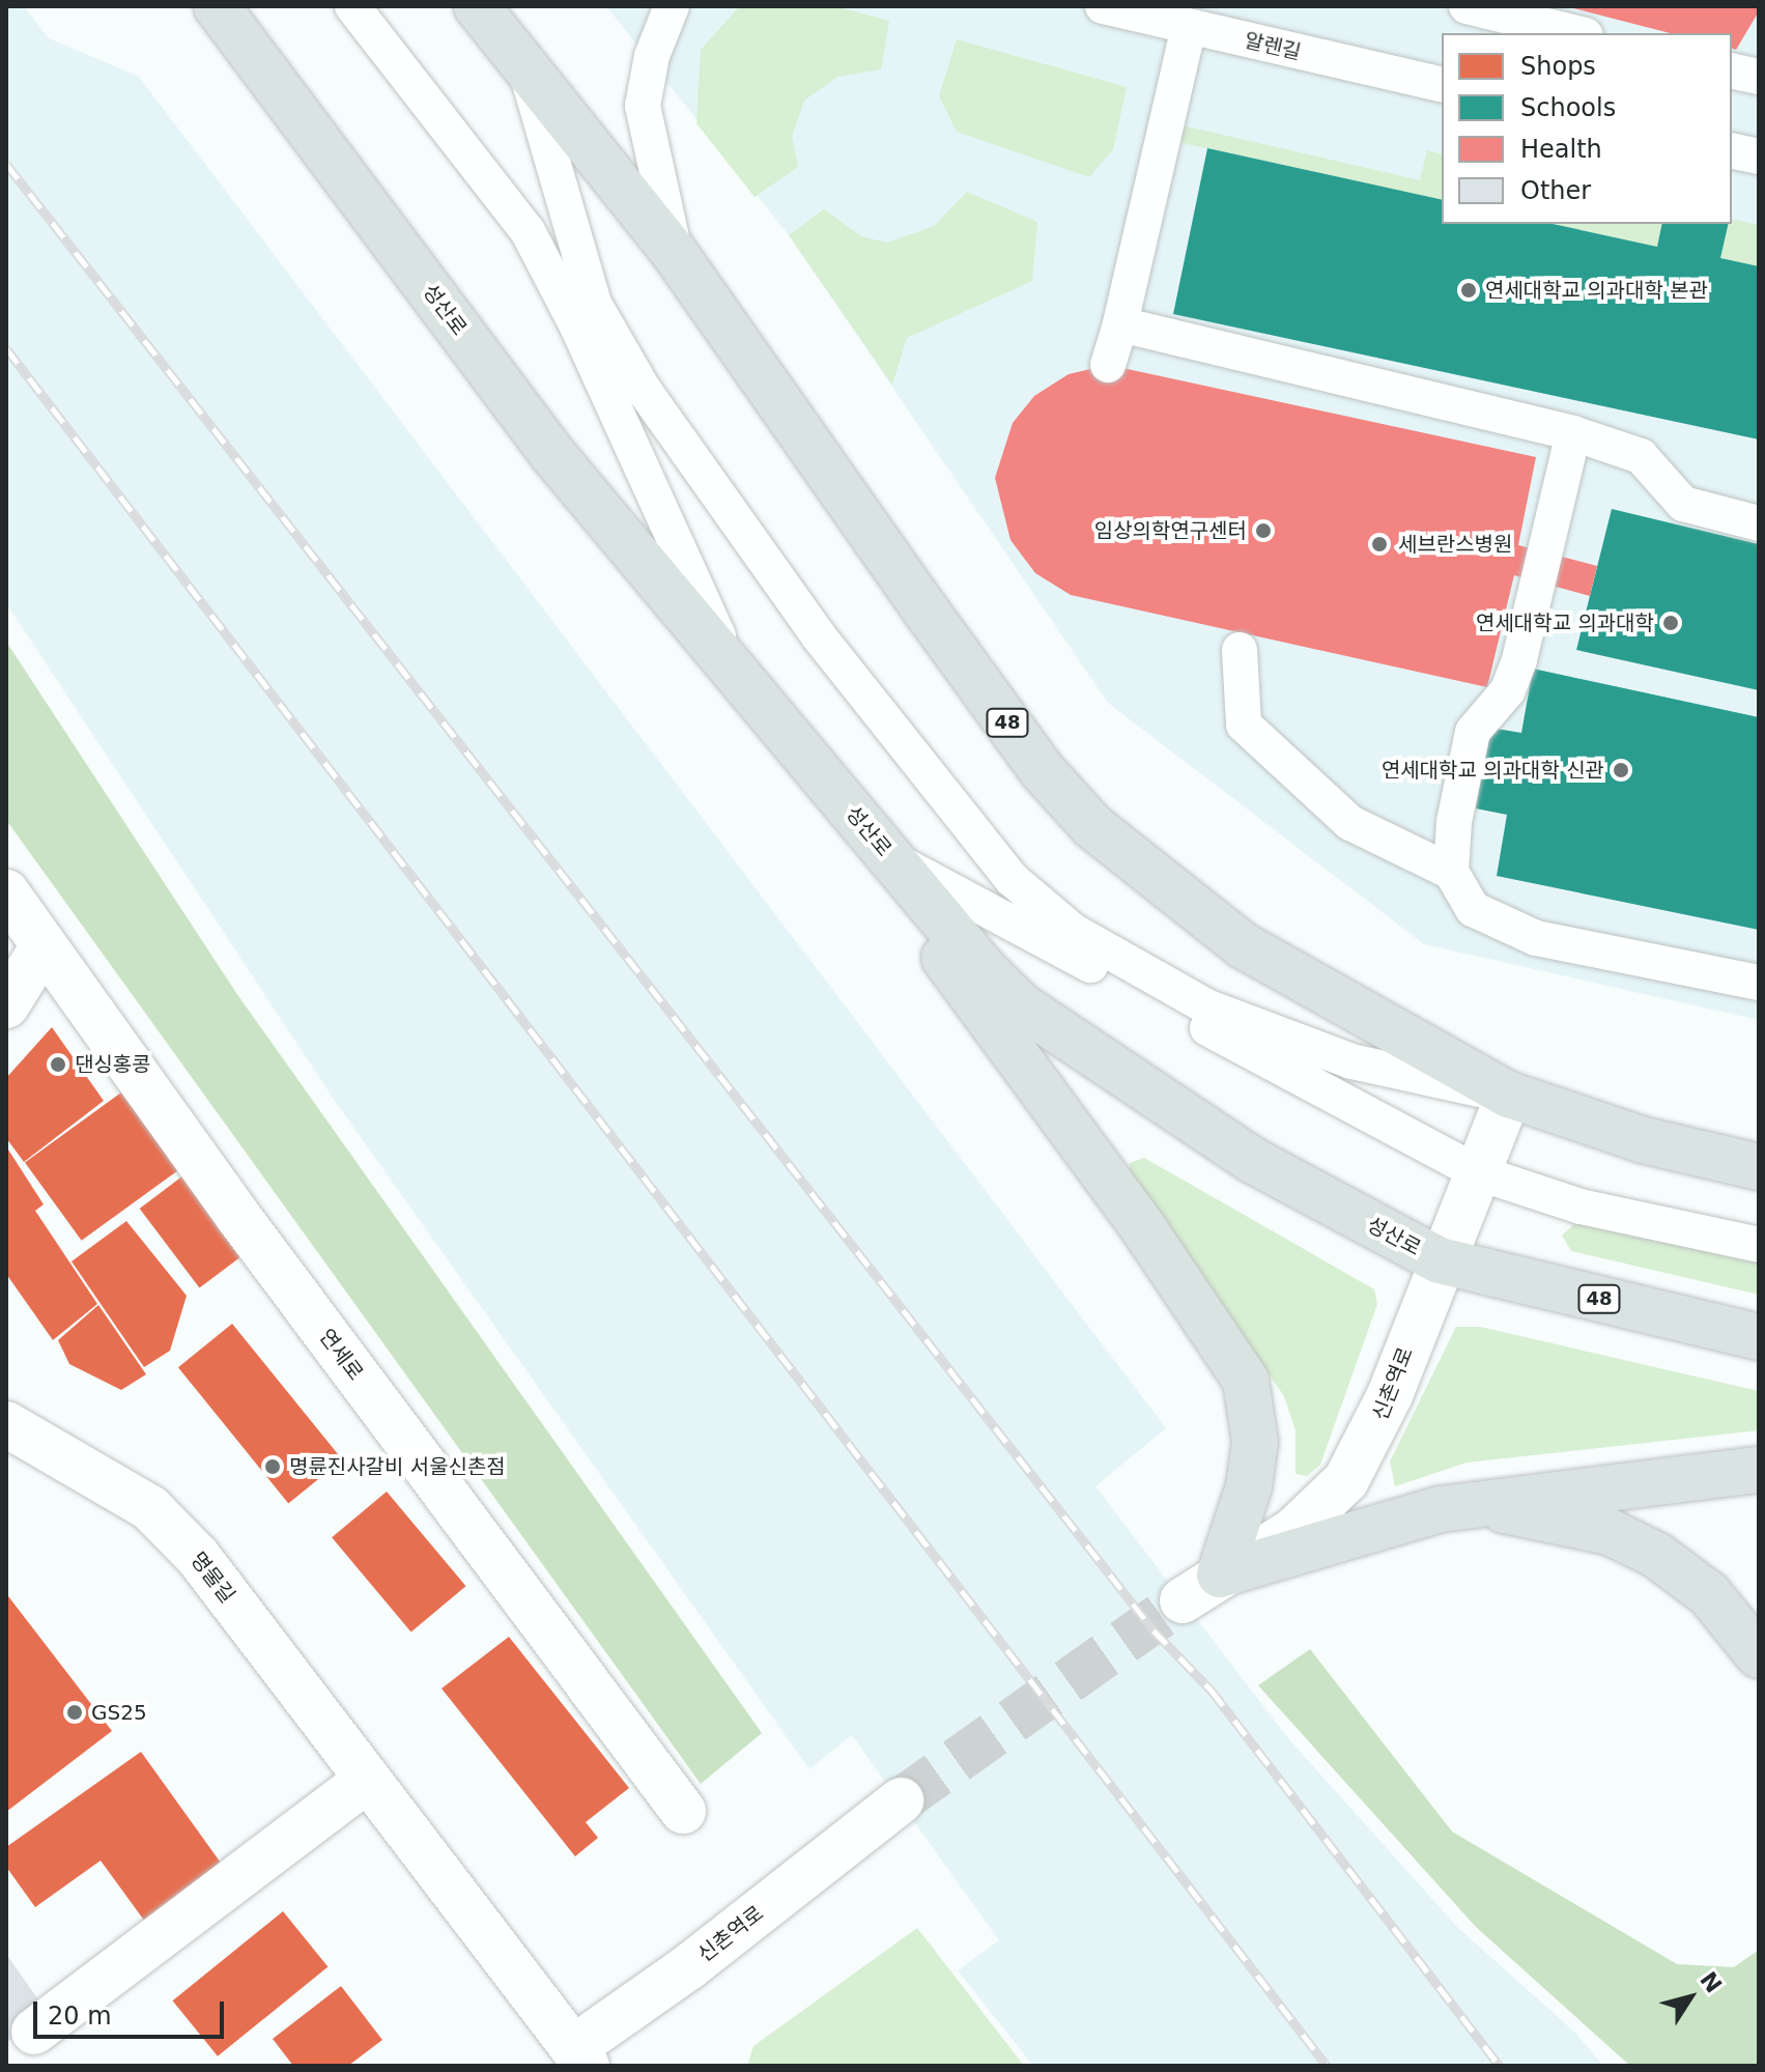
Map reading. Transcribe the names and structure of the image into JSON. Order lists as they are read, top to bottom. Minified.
{"streets":{"main road":["성산로","48"],"street":["연세로","신촌역로","명물길"],"lane":["알렌길"]},"crossings":[["성산로","신촌역로"],["48","신촌역로"],["신촌역로","명물길"]],"places":["연세대학교 의과대학 본관","임상의학연구센터","세브란스병원","연세대학교 의과대학","연세대학교 의과대학 신관","댄싱홍콩","명륜진사갈비 서울신촌점","GS25"],"legend":["Shops","Schools","Health","Other"],"scale_bar":"20 m","north":"top right"}
